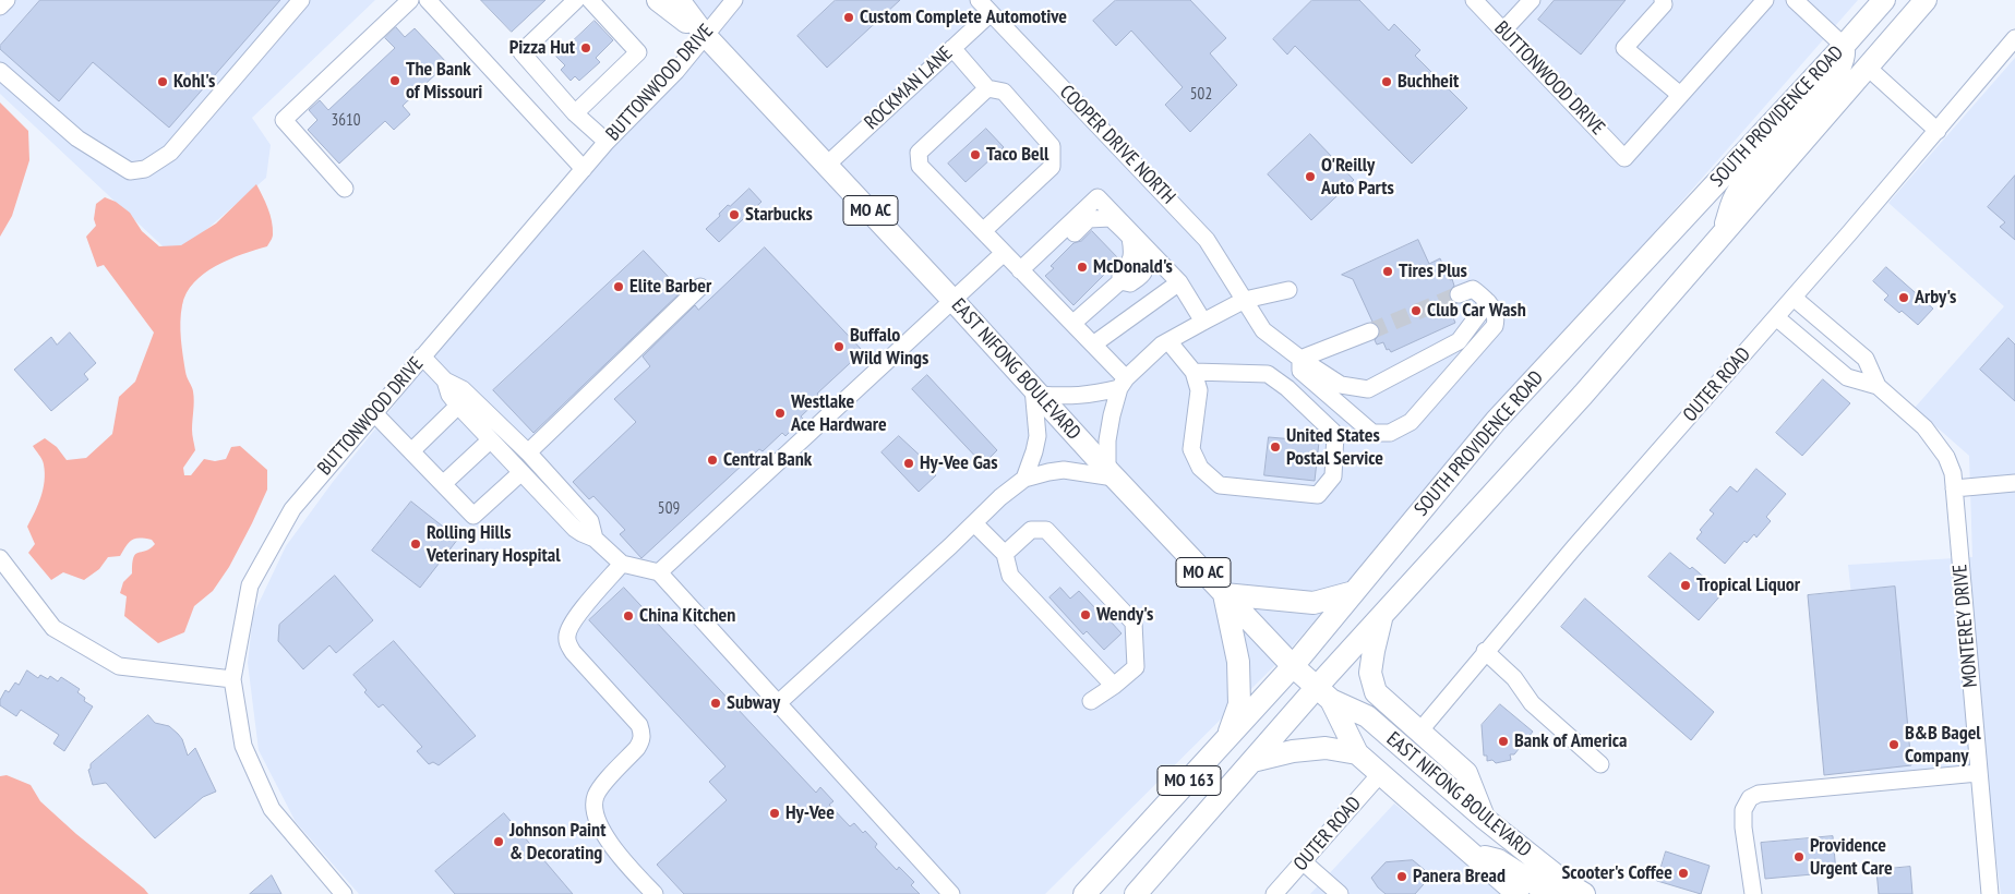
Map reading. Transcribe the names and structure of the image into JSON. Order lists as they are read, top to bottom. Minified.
{"streets":{"main road":["SOUTH PROVIDENCE ROAD","MO AC","EAST NIFONG BOULEVARD","MO 163"],"street":["BUTTONWOOD DRIVE","ROCKMAN LANE","COOPER DRIVE NORTH","OUTER ROAD","MONTEREY DRIVE"]},"crossings":[["BUTTONWOOD DRIVE","EAST NIFONG BOULEVARD"],["ROCKMAN LANE","COOPER DRIVE NORTH"],["ROCKMAN LANE","EAST NIFONG BOULEVARD"],["SOUTH PROVIDENCE ROAD","EAST NIFONG BOULEVARD"],["EAST NIFONG BOULEVARD","OUTER ROAD"],["OUTER ROAD","MONTEREY DRIVE"]],"places":["Custom Complete Automotive","Pizza Hut","The Bank of Missouri","Kohl's","Buchheit","Taco Bell","O'Reilly Auto Parts","Starbucks","McDonald's","Tires Plus","Elite Barber","Arby's","Club Car Wash","Buffalo Wild Wings","Westlake Ace Hardware","United States Postal Service","Central Bank","Hy-Vee Gas","Rolling Hills Veterinary Hospital","Tropical Liquor","Wendy's","China Kitchen","Subway","Bank of America","B&B Bagel Company","Hy-Vee","Johnson Paint & Decorating","Providence Urgent Care","Scooter's Coffee","Panera Bread"],"house_numbers":["502","3610","509"]}
